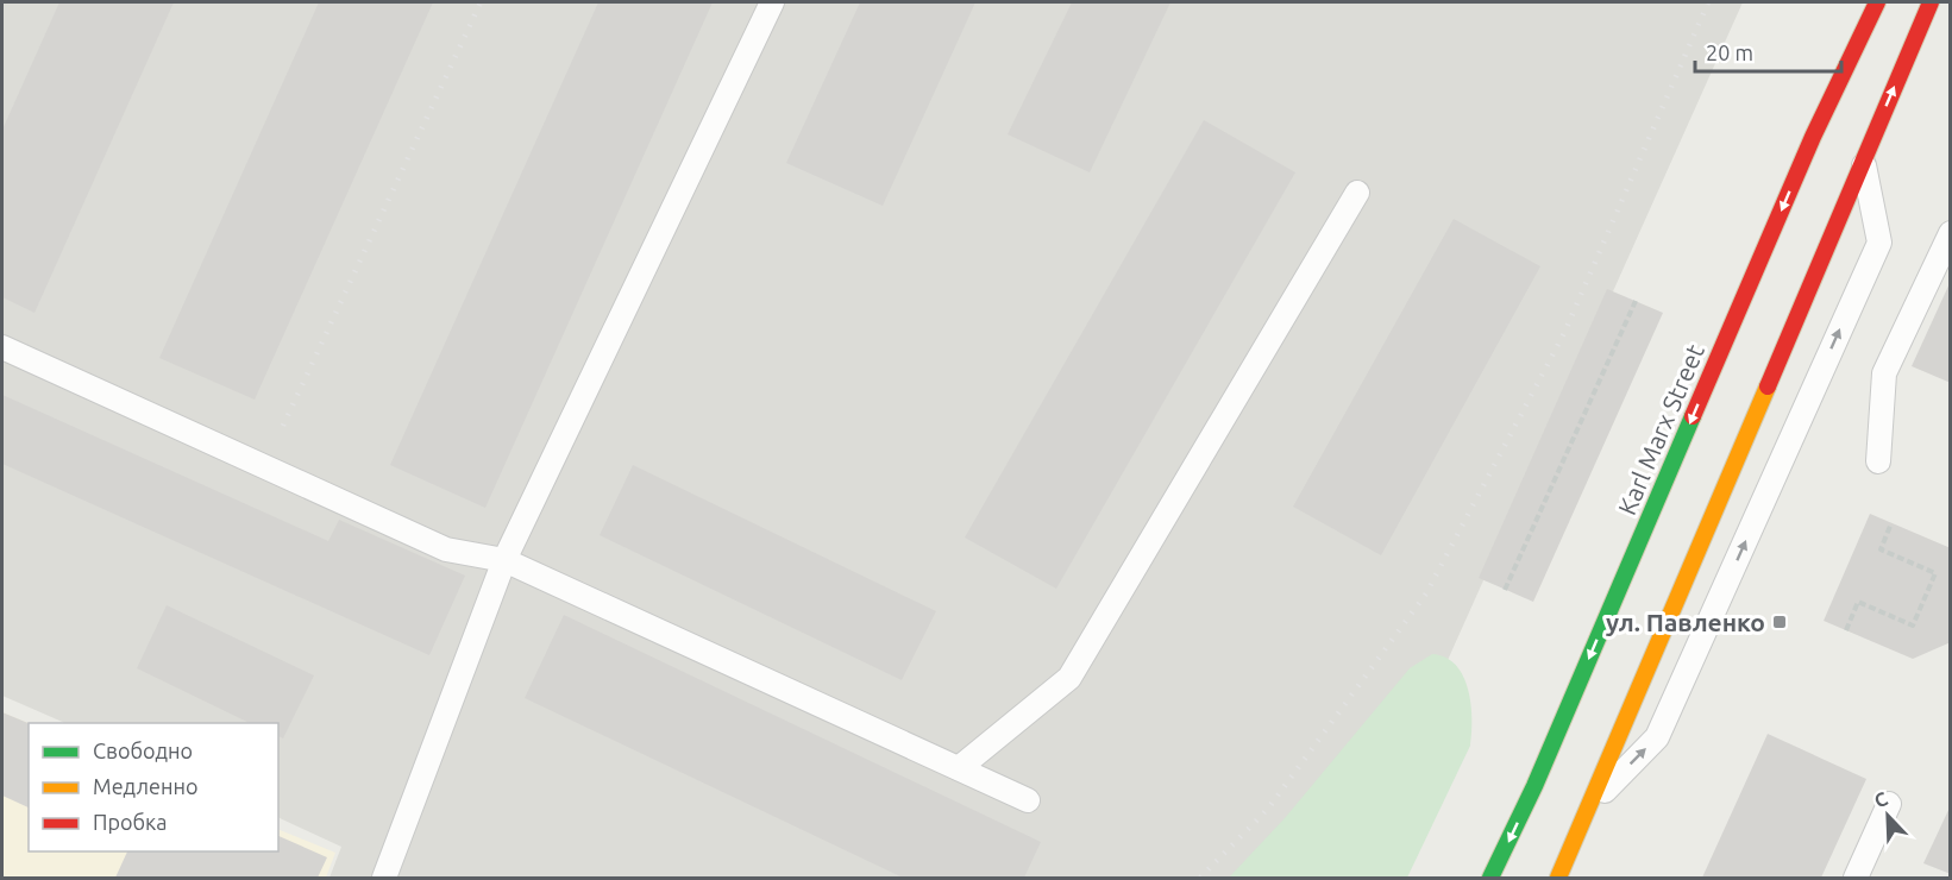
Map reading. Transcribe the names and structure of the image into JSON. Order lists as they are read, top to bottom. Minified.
{"streets":{"main road":["Karl Marx Street"]},"places":{"transit":["ул. Павленко"]},"legend":["Свободно","Медленно","Пробка"],"scale_bar":"20 m","north":"top left"}
